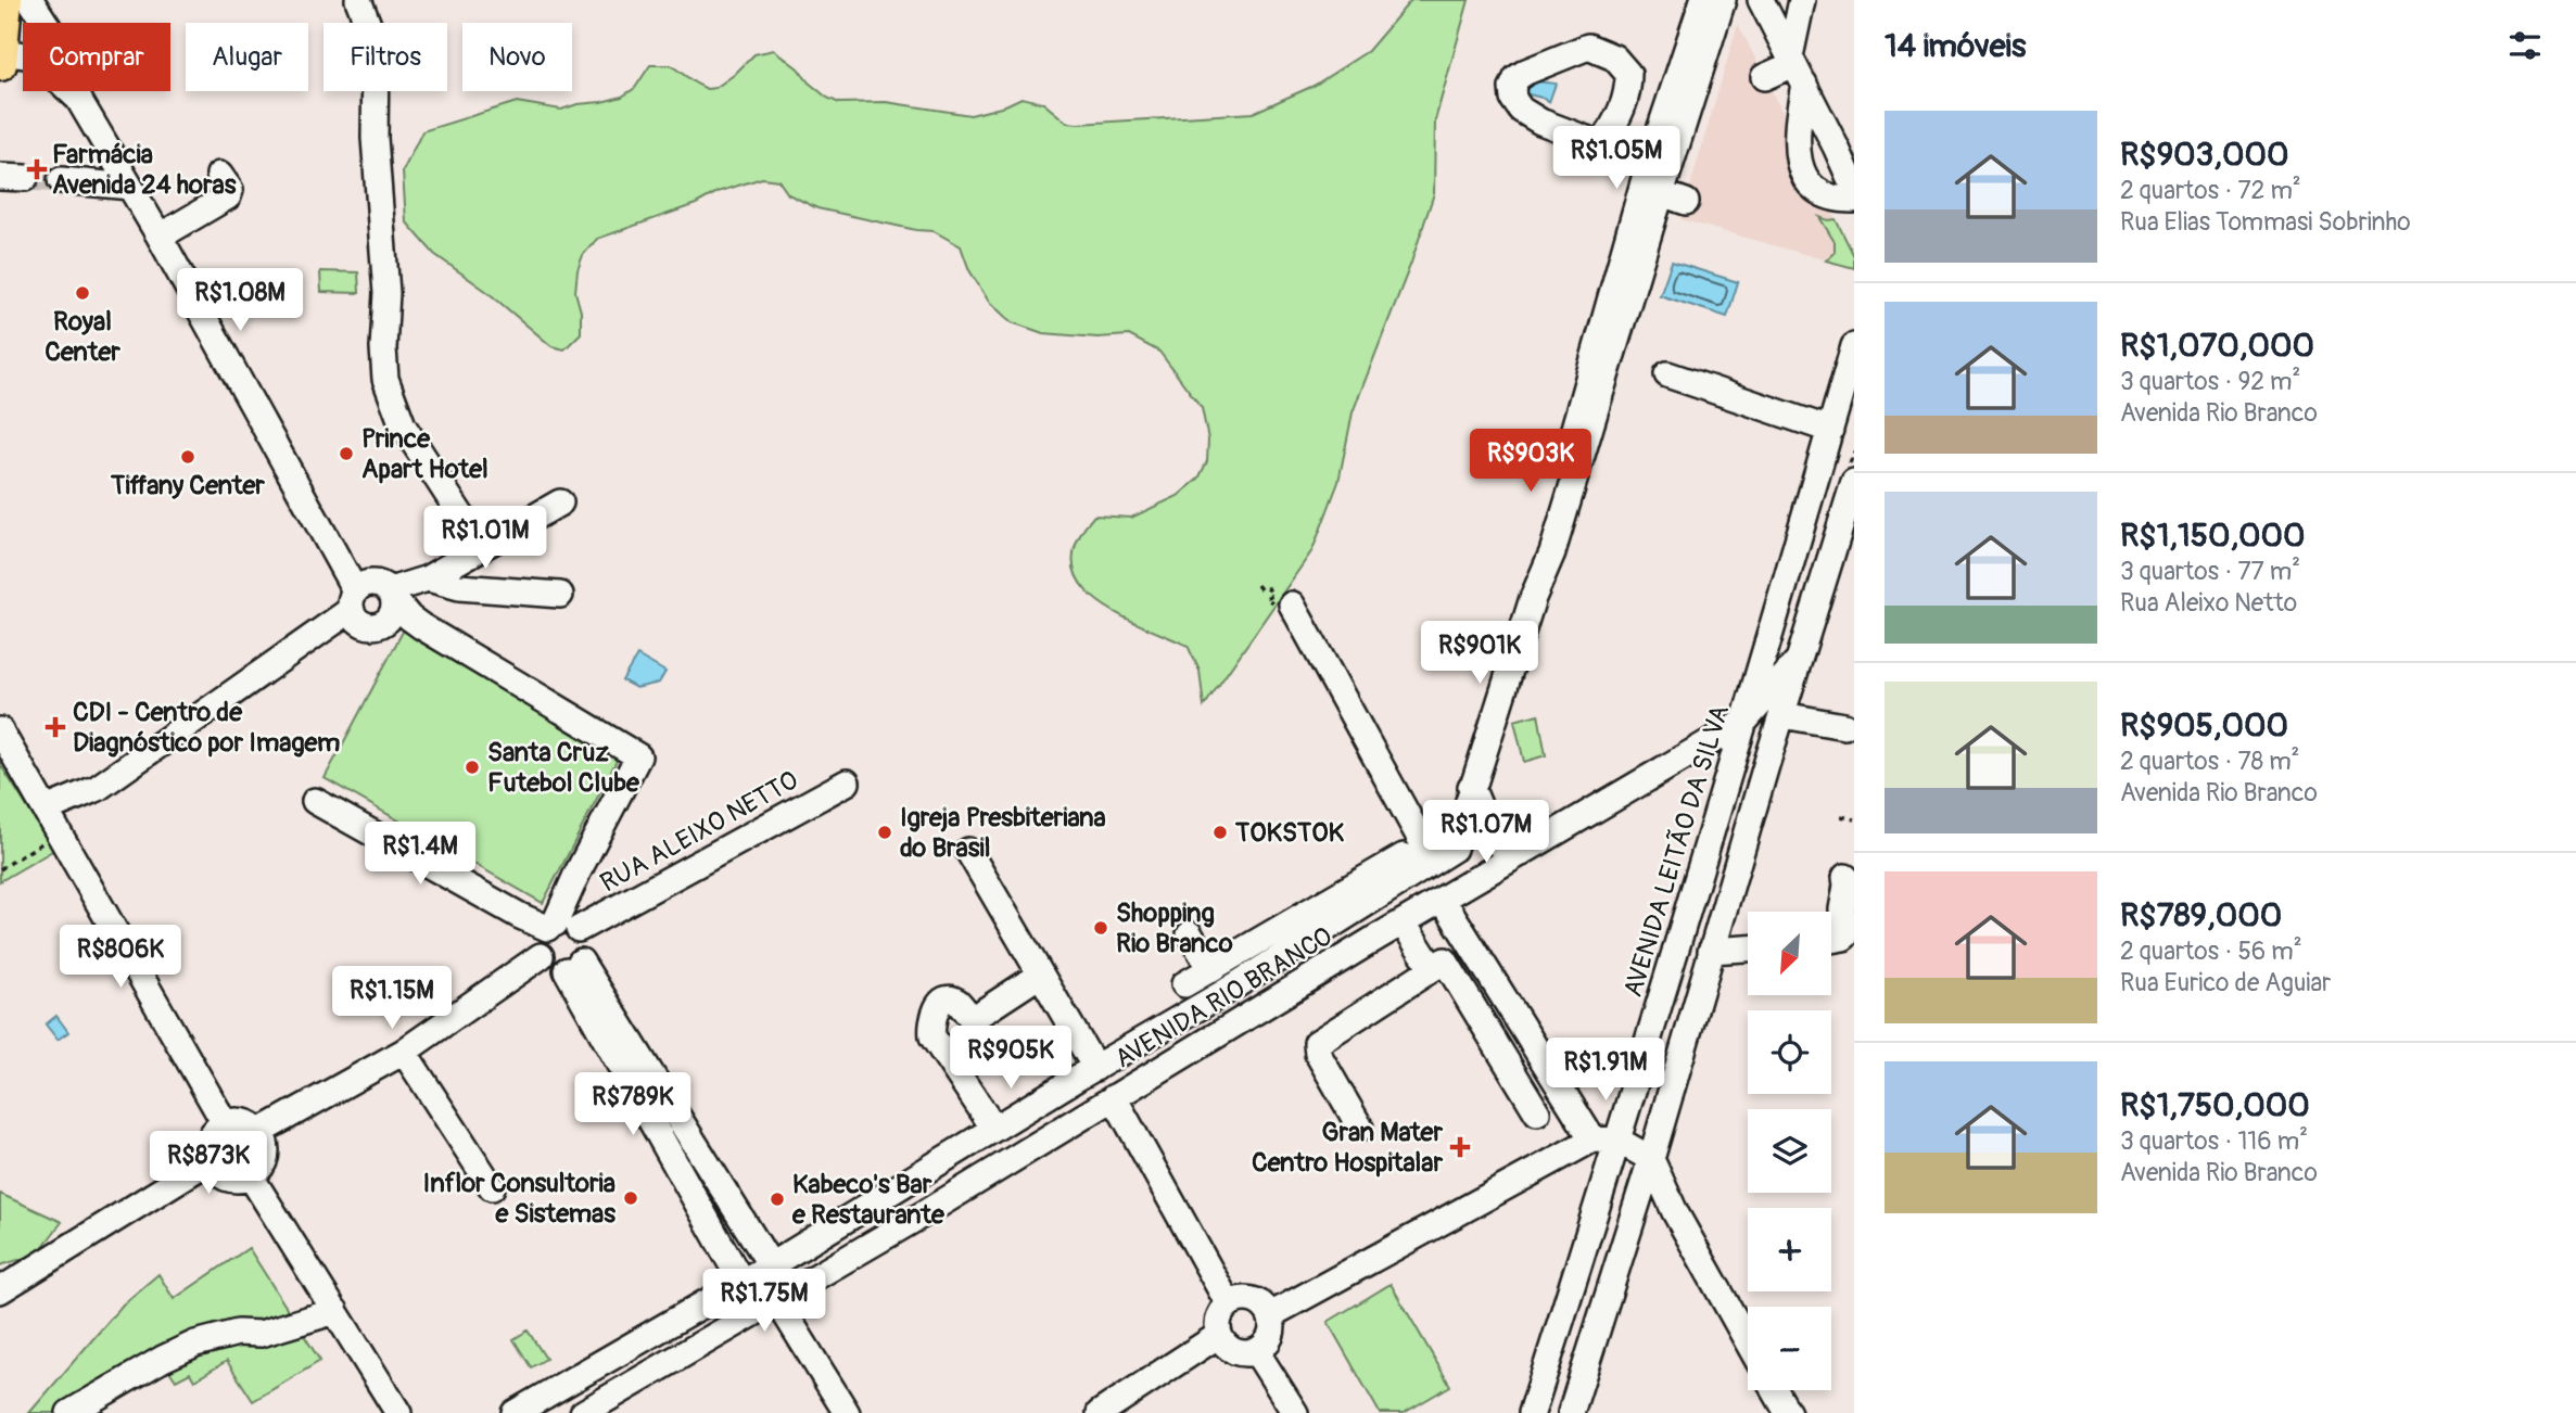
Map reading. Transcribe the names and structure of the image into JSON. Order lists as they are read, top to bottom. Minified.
{"streets":{"street":["RUA ALEIXO NETTO","AVENIDA LEITÃO DA SILVA","AVENIDA RIO BRANCO"]},"crossings":[["AVENIDA LEITÃO DA SILVA","AVENIDA RIO BRANCO"]],"places":{"health":["Farmácia Avenida 24 horas","CDI - Centro de Diagnóstico por Imagem","Gran Mater Centro Hospitalar"],"other":["Royal Center","Prince Apart Hotel","Tiffany Center","Santa Cruz Futebol Clube","Igreja Presbiteriana do Brasil","TOKSTOK","Shopping Rio Branco","Inflor Consultoria e Sistemas","Kabeco's Bar e Restaurante"]},"north":"bottom left","page":{"heading":"14 imóveis","chip":["Comprar","Alugar","Filtros","Novo"],"list":[{"name":"R$903,000","note":"2 quartos · 72 m² · Rua Elias Tommasi Sobrinho"},{"name":"R$1,070,000","note":"3 quartos · 92 m² · Avenida Rio Branco"},{"name":"R$1,150,000","note":"3 quartos · 77 m² · Rua Aleixo Netto"},{"name":"R$905,000","note":"2 quartos · 78 m² · Avenida Rio Branco"},{"name":"R$789,000","note":"2 quartos · 56 m² · Rua Eurico de Aguiar"},{"name":"R$1,750,000","note":"3 quartos · 116 m² · Avenida Rio Branco"}],"price":["R$1.05M","R$1.08M","R$903K","R$1.01M","R$901K","R$1.07M","R$1.4M","R$806K","R$1.15M","R$905K","R$1.91M","R$789K","R$873K","R$1.75M"],"map_buttons":["+","−"]}}
